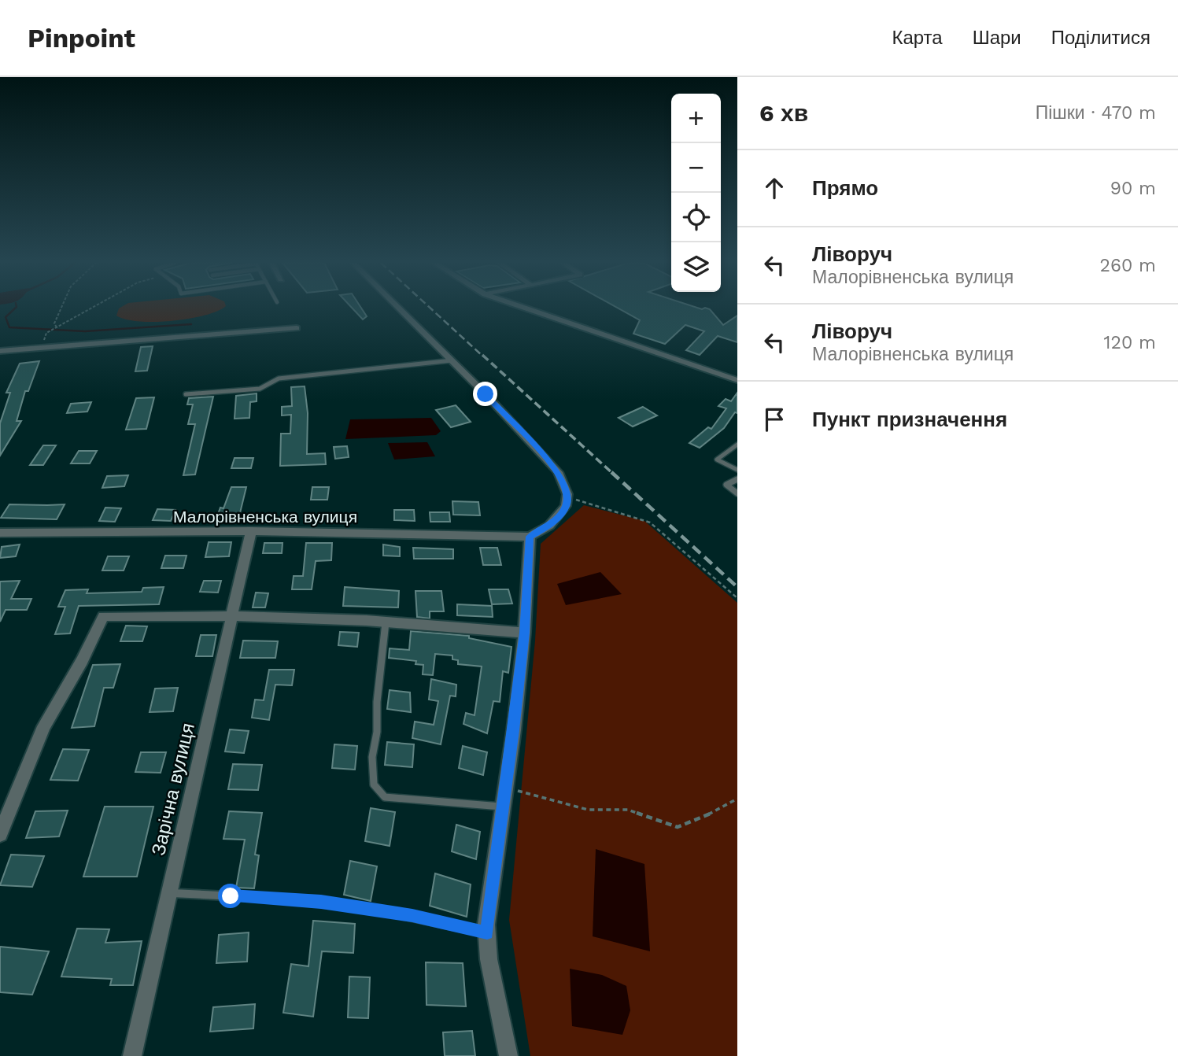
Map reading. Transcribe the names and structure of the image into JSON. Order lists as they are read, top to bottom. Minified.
{"streets":{"street":["Малорівненська вулиця","Зарічна вулиця"]},"crossings":[["Малорівненська вулиця","Зарічна вулиця"]],"page":{"header":"Pinpoint","nav":["Карта","Шари","Поділитися"],"heading":["6 хв","Пішки · 470 m"],"map_buttons":["+","−"],"list":[["Прямо","90 m"],["Ліворуч","Малорівненська вулиця","260 m"],["Ліворуч","Малорівненська вулиця","120 m"],"Пункт призначення"]}}
